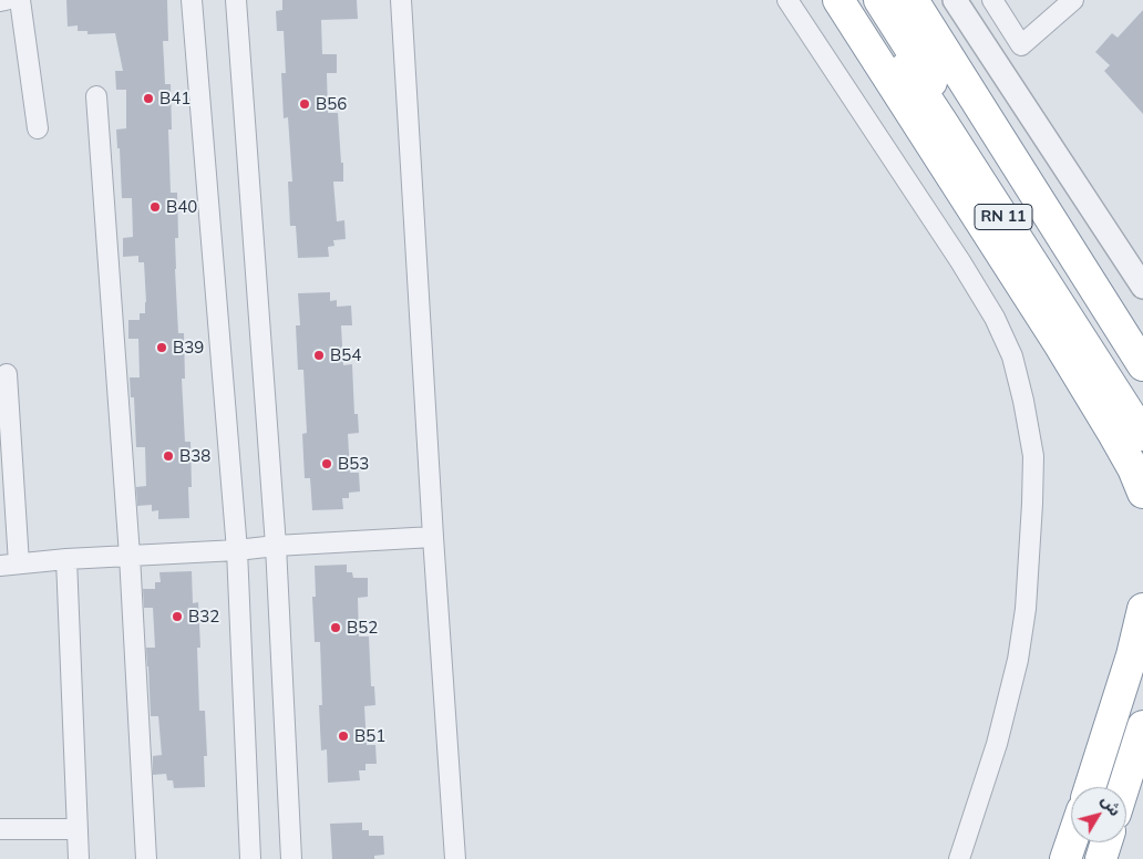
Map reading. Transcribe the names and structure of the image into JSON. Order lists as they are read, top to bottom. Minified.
{"streets":{"highway":["RN 11"]},"places":["B41","B56","B40","B39","B54","B38","B53","B32","B52","B51"],"north":"top right"}
